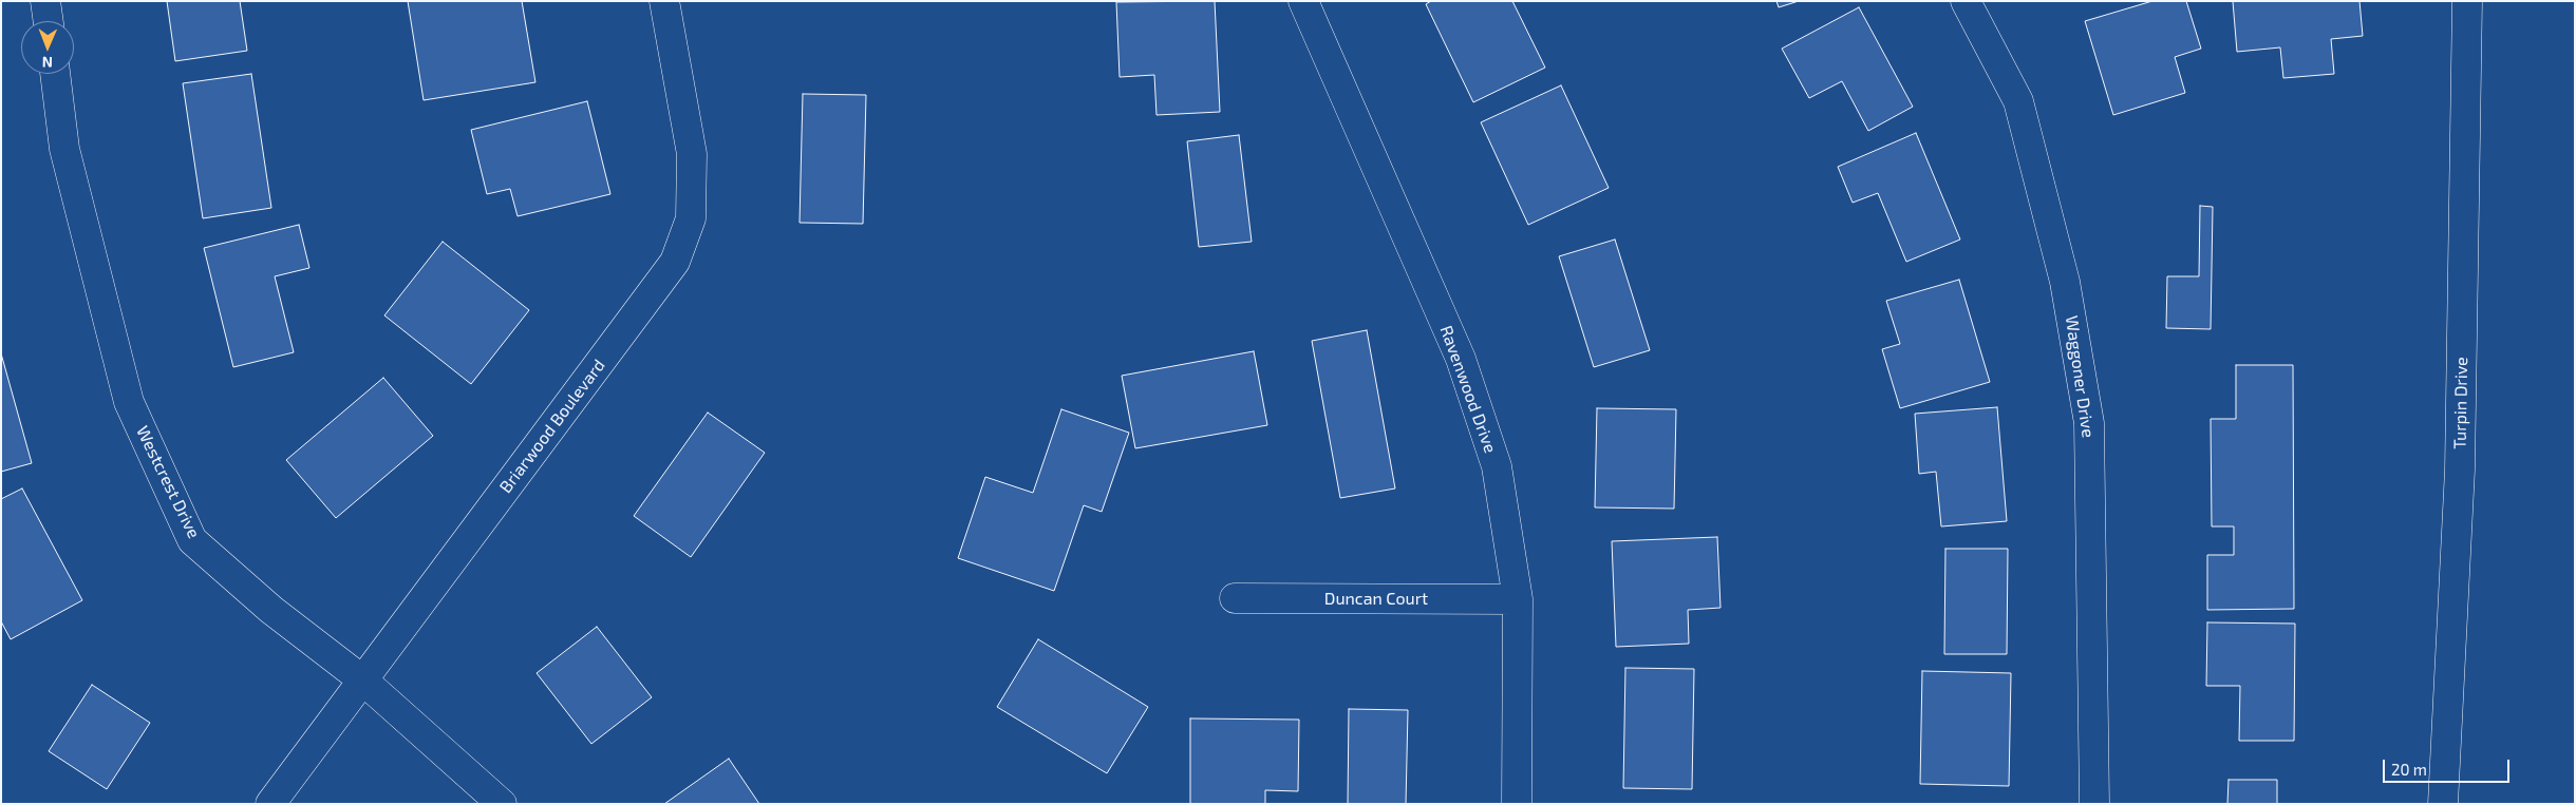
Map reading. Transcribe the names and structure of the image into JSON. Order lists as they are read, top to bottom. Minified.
{"streets":{"street":["Waggoner Drive","Ravenwood Drive","Turpin Drive","Briarwood Boulevard","Westcrest Drive","Duncan Court"]},"crossings":[["Ravenwood Drive","Duncan Court"],["Briarwood Boulevard","Westcrest Drive"]],"scale_bar":"20 m","north":"bottom"}
